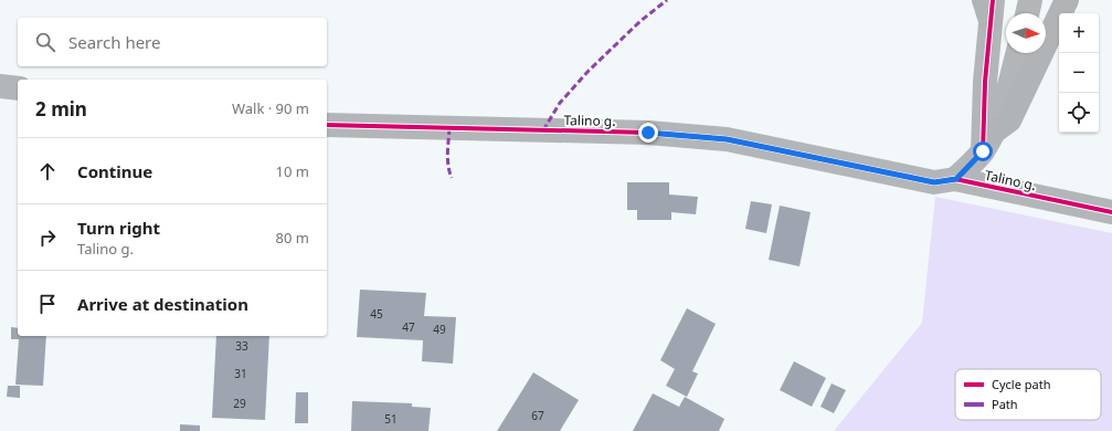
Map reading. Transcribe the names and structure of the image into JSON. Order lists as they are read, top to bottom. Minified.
{"streets":{"street":["Talino g."]},"house_numbers":["45","47","49","33","31","29","67","51"],"legend":["Cycle path","Path"],"north":"right","page":{"map_buttons":["+","−"],"search":"Search here","heading":["2 min","Walk · 90 m"],"list":[["Continue","10 m"],["Turn right","Talino g.","80 m"],"Arrive at destination"]}}
